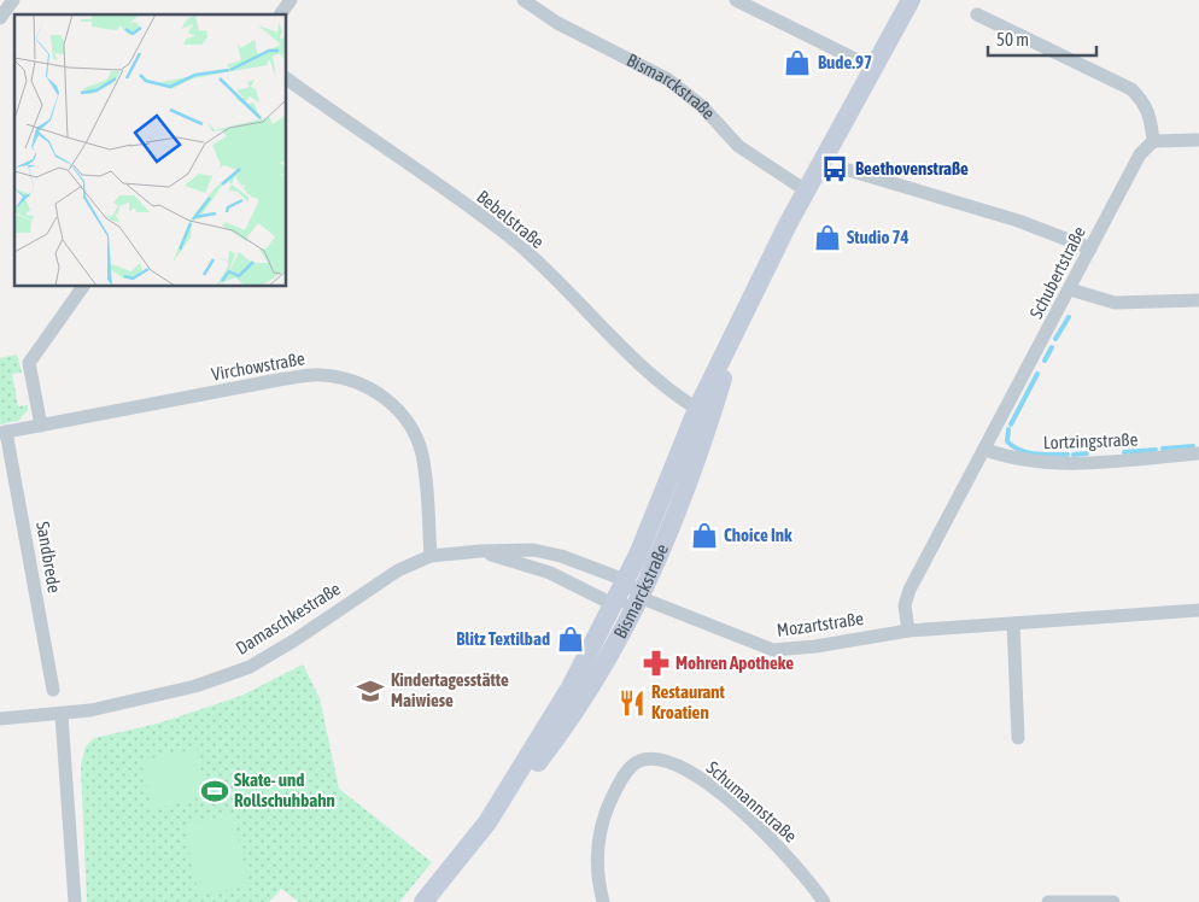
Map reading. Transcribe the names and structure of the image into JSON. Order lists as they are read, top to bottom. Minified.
{"streets":{"main road":["Bismarckstraße"],"street":["Bebelstraße","Schubertstraße","Virchowstraße","Lortzingstraße","Sandbrede","Damaschkestraße","Mozartstraße","Schumannstraße"]},"crossings":[["Bismarckstraße","Bebelstraße"],["Bismarckstraße","Damaschkestraße"],["Bismarckstraße","Mozartstraße"],["Schubertstraße","Lortzingstraße"],["Schubertstraße","Mozartstraße"],["Virchowstraße","Sandbrede"],["Virchowstraße","Damaschkestraße"],["Damaschkestraße","Mozartstraße"]],"places":{"shop":["Bude.97","Studio 74","Choice Ink","Blitz Textilbad"],"bus stop":["Beethovenstraße"],"pharmacy":["Mohren Apotheke"],"school or university":["Kindertagesstätte Maiwiese"],"restaurant":["Restaurant Kroatien"],"sports":["Skate- und Rollschuhbahn"]},"scale_bar":"50 m"}
